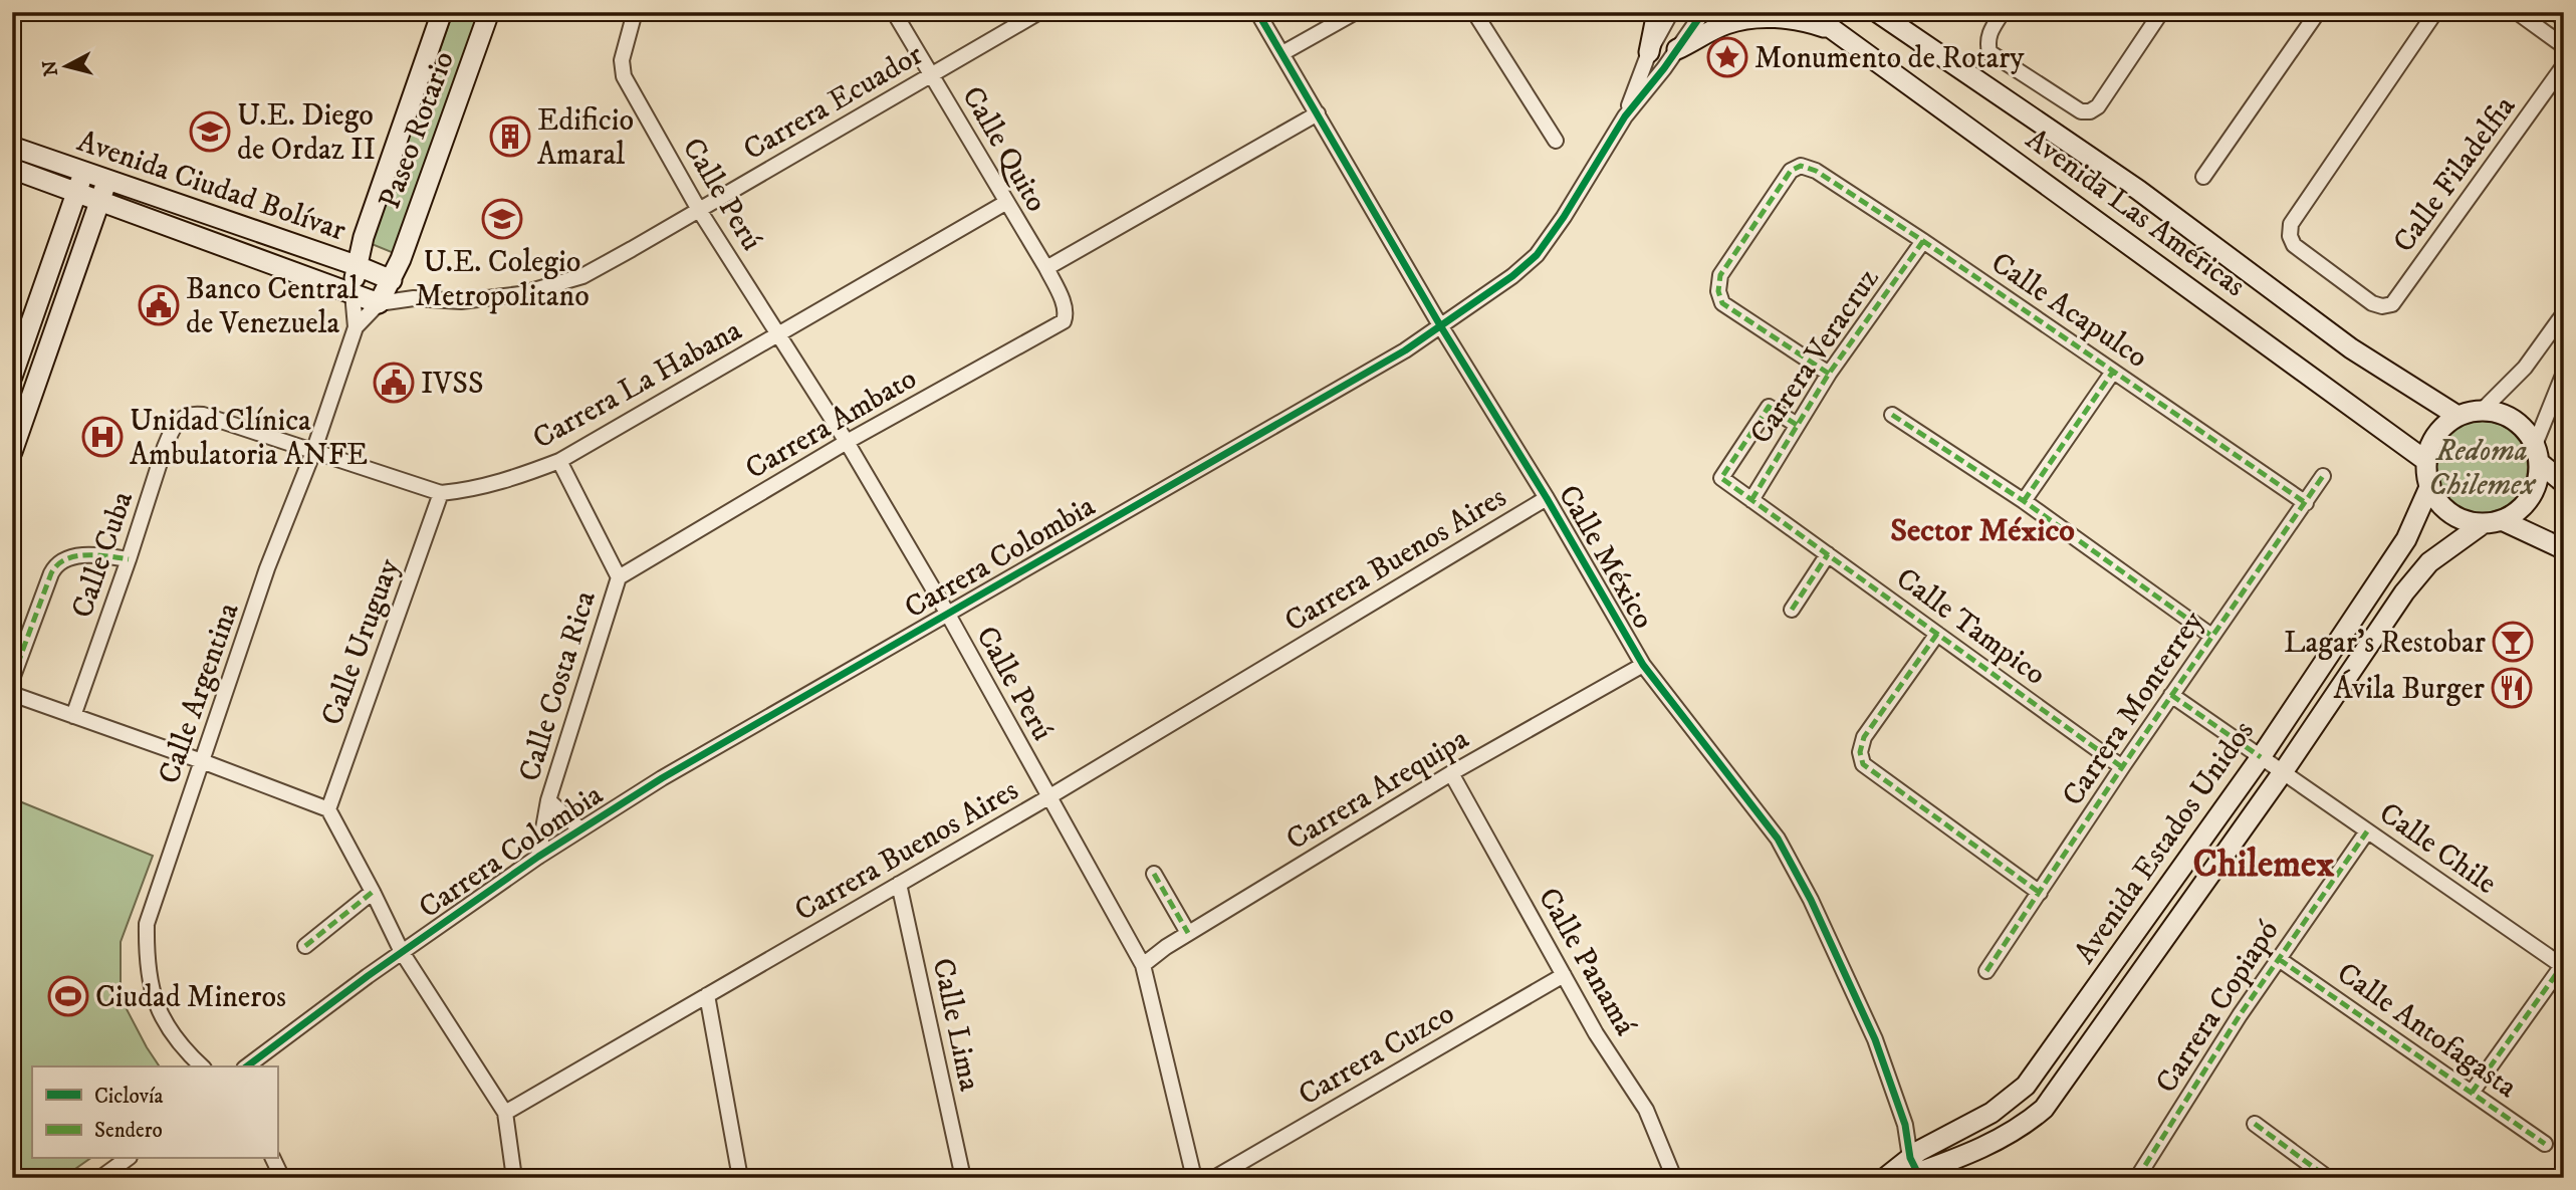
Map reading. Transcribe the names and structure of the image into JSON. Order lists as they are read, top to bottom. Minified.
{"streets":{"street":["Carrera Ecuador","Paseo Rotario","Calle Quito","Calle Filadelfia","Avenida Ciudad Bolívar","Calle Perú","Avenida Las Américas","Calle Acapulco","Carrera Veracruz","Carrera La Habana","Carrera Ambato","Calle Cuba","Carrera Colombia","Calle México","Carrera Buenos Aires","Calle Tampico","Calle Uruguay","Calle Costa Rica","Calle Argentina","Carrera Monterrey","Carrera Arequipa","Avenida Estados Unidos","Calle Chile","Calle Panamá","Carrera Copiapó","Calle Lima","Calle Antofagasta","Carrera Cuzco"]},"crossings":[["Carrera Ecuador","Paseo Rotario"],["Carrera Ecuador","Calle Quito"],["Carrera Ecuador","Avenida Ciudad Bolívar"],["Carrera Ecuador","Calle Perú"],["Carrera Ecuador","Calle Argentina"],["Paseo Rotario","Avenida Ciudad Bolívar"],["Paseo Rotario","Calle Argentina"],["Calle Quito","Carrera La Habana"],["Calle Quito","Carrera Ambato"],["Avenida Ciudad Bolívar","Calle Argentina"],["Calle Perú","Carrera La Habana"],["Calle Perú","Carrera Ambato"],["Calle Perú","Carrera Colombia"],["Calle Perú","Carrera Buenos Aires"],["Calle Perú","Carrera Arequipa"],["Avenida Las Américas","Avenida Estados Unidos"],["Calle Acapulco","Carrera Veracruz"],["Calle Acapulco","Carrera Monterrey"],["Carrera Veracruz","Calle Tampico"],["Carrera La Habana","Calle Cuba"],["Carrera La Habana","Calle Uruguay"],["Carrera La Habana","Calle Costa Rica"],["Carrera La Habana","Calle Argentina"],["Carrera Ambato","Calle Costa Rica"],["Carrera Colombia","Calle México"],["Carrera Colombia","Calle Costa Rica"],["Calle México","Carrera Buenos Aires"],["Calle México","Carrera Arequipa"],["Calle México","Avenida Estados Unidos"],["Carrera Buenos Aires","Calle Lima"],["Calle Tampico","Carrera Monterrey"],["Carrera Monterrey","Calle Chile"],["Carrera Arequipa","Calle Panamá"],["Avenida Estados Unidos","Calle Chile"],["Calle Chile","Carrera Copiapó"],["Calle Panamá","Carrera Cuzco"],["Carrera Copiapó","Calle Antofagasta"]],"districts":["Sector México","Chilemex"],"parks":["Redoma Chilemex"],"places":{"place":["Monumento de Rotary"],"school or university":["U.E. Diego de Ordaz II","U.E. Colegio Metropolitano"],"building":["Edificio Amaral"],"public building":["Banco Central de Venezuela","IVSS"],"hospital":["Unidad Clínica Ambulatoria ANFE"],"bar":["Lagar's Restobar"],"restaurant":["Ávila Burger"],"sports":["Ciudad Mineros"]},"legend":["Ciclovía","Sendero"],"north":"left"}
